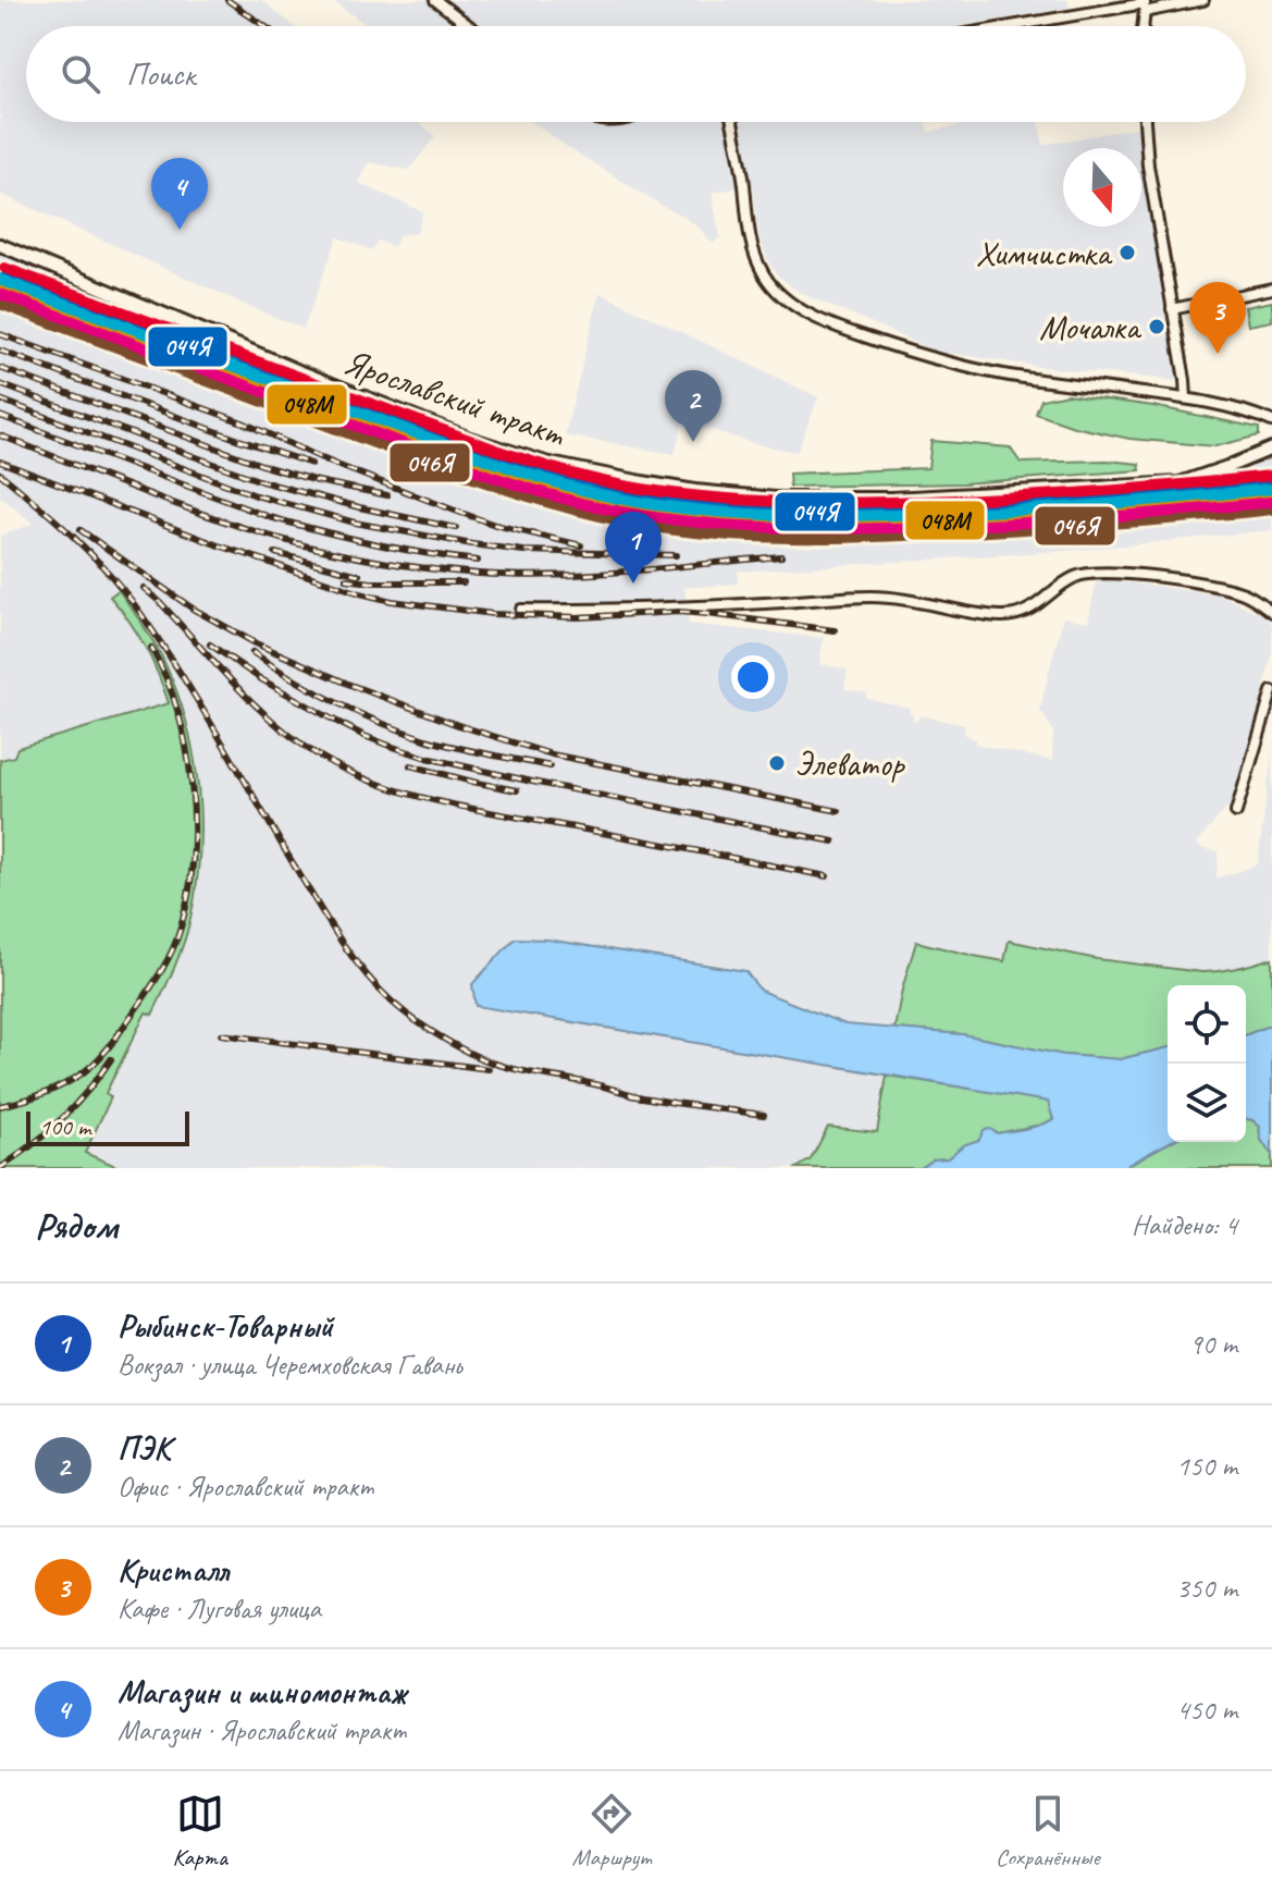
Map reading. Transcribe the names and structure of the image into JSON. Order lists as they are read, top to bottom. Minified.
{"streets":{"street":["Ярославский тракт"]},"places":["Химчистка","Мочалка","Элеватор"],"lines":["transit line 044Я","transit line 048М","transit line 046Я"],"scale_bar":"100 m","north":"bottom","page":{"search":"Поиск","pins":["4","3","2","1"],"scale":"100 m","heading":["Рядом","Найдено: 4"],"list":[{"mark":"1","name":"Рыбинск-Товарный","note":"Вокзал · улица Черемховская Гавань","value":"90 m"},{"mark":"2","name":"ПЭК","note":"Офис · Ярославский тракт","value":"150 m"},{"mark":"3","name":"Кристалл","note":"Кафе · Луговая улица","value":"350 m"},{"mark":"4","name":"Магазин и шиномонтаж","note":"Магазин · Ярославский тракт","value":"450 m"}],"nav":["Карта","Маршрут","Сохранённые"]}}
